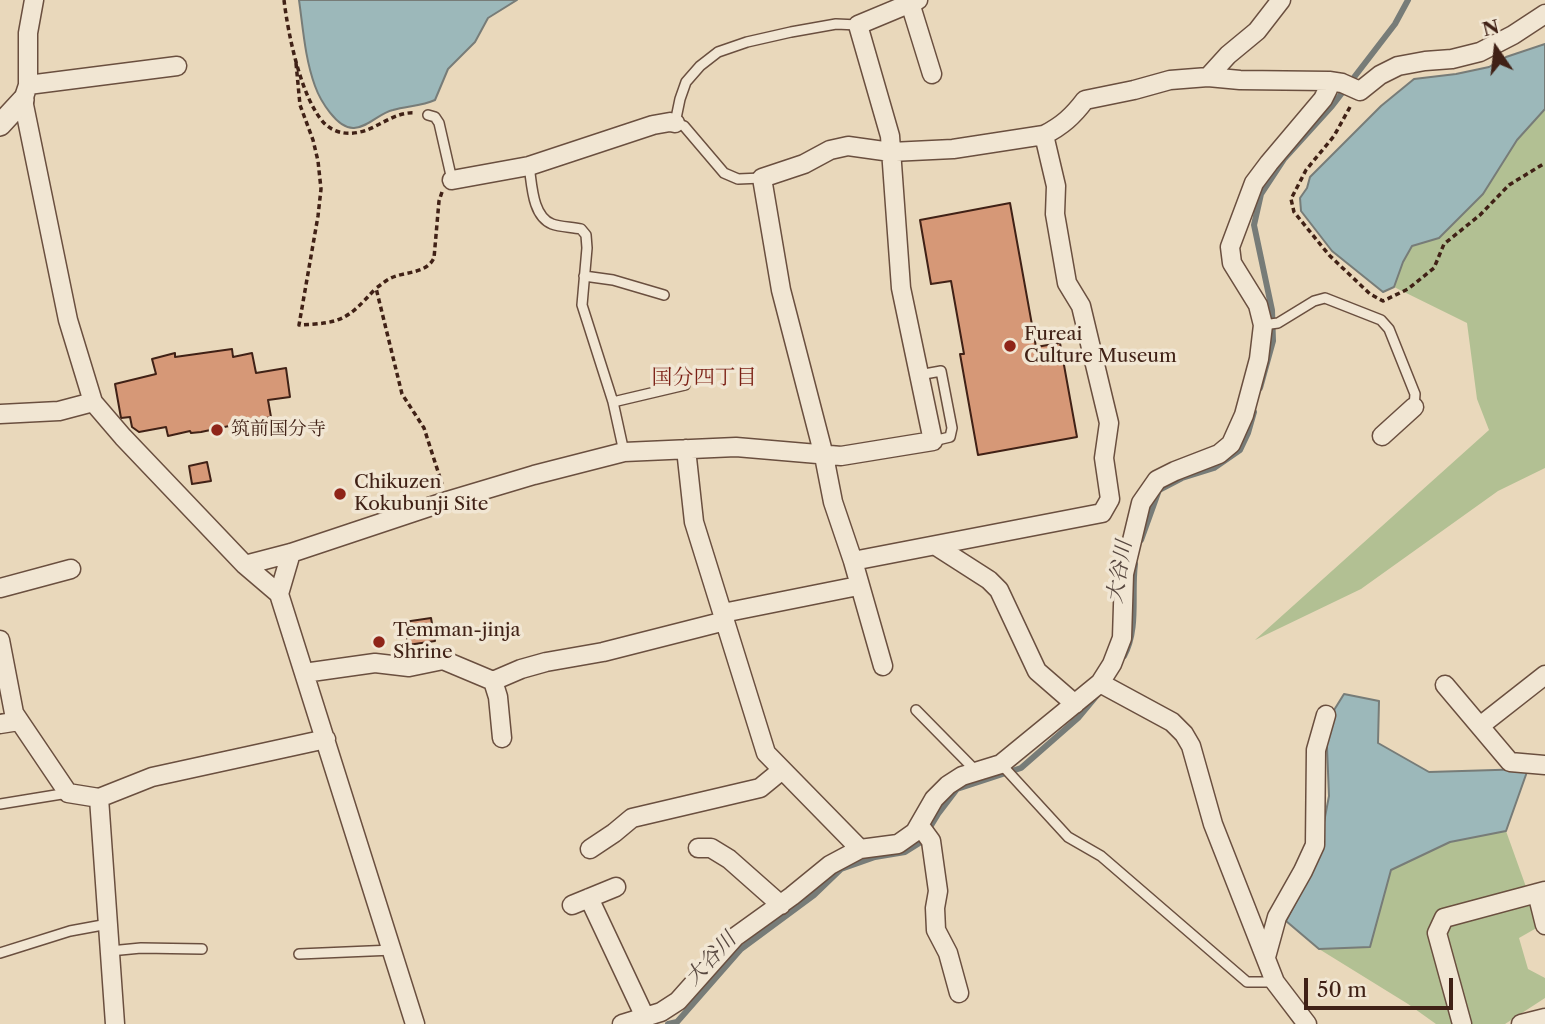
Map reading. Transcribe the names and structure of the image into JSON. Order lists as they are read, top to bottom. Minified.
{"districts":["国分四丁目"],"water":["大谷川"],"places":["Fureai Culture Museum","筑前国分寺","Chikuzen Kokubunji Site","Temman-jinja Shrine"],"scale_bar":"50 m","north":"top"}
